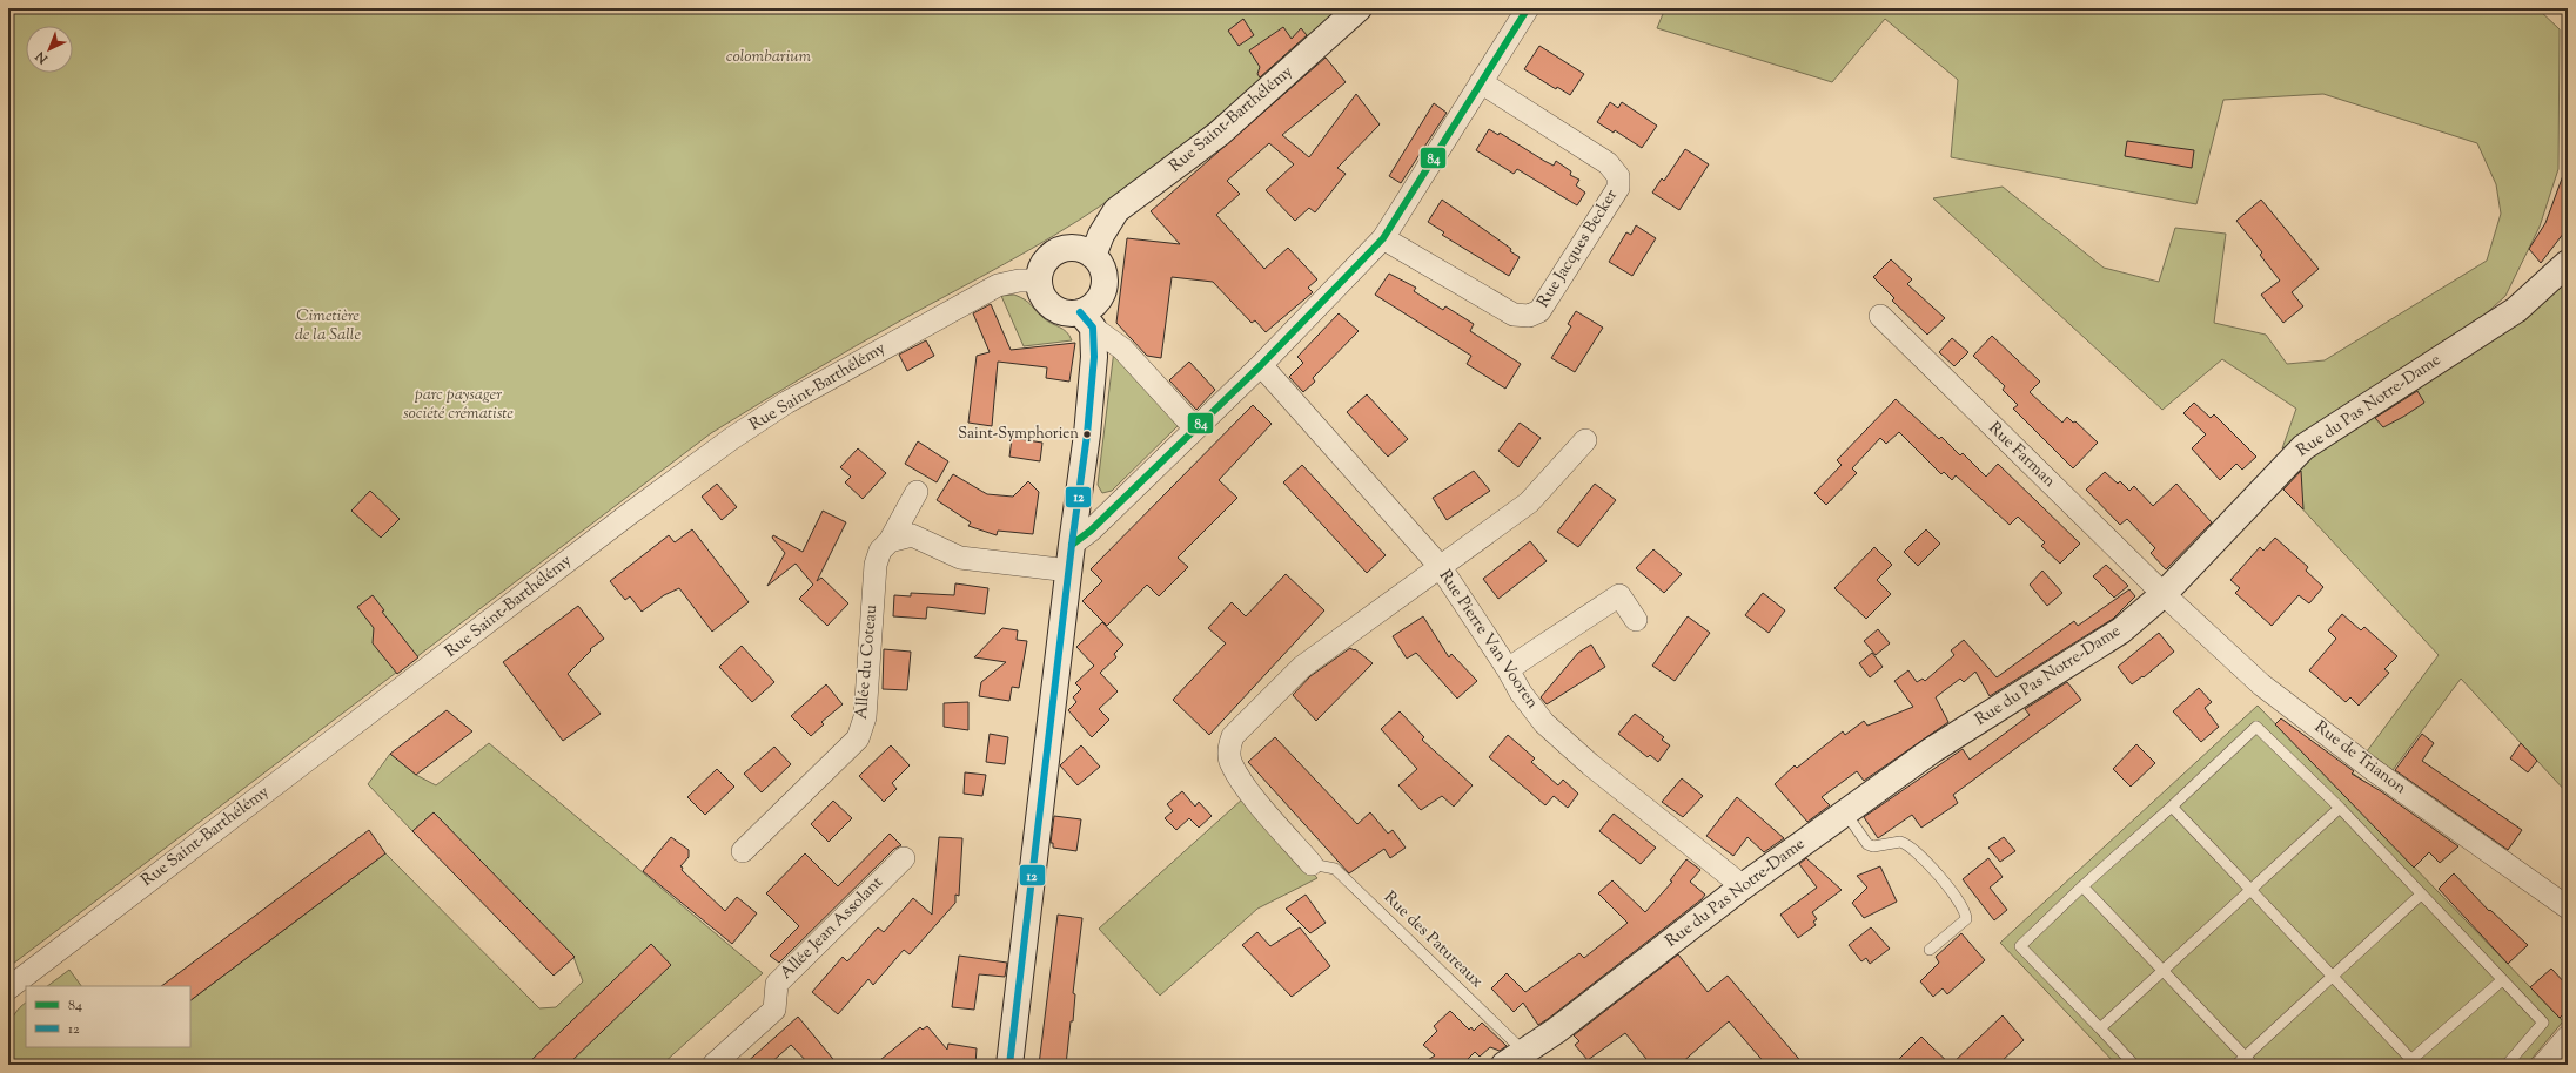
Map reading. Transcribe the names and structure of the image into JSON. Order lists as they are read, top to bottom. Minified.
{"streets":{"street":["Rue Saint-Barthélémy","Rue Jacques Becker","Rue du Pas Notre-Dame","Rue Farman","Rue Pierre Van Vooren","Allée du Coteau","Rue de Trianon","Allée Jean Assolant"],"lane":["Rue des Patureaux"]},"crossings":[["Rue du Pas Notre-Dame","Rue Farman"],["Rue du Pas Notre-Dame","Rue Pierre Van Vooren"],["Rue du Pas Notre-Dame","Rue de Trianon"],["Rue du Pas Notre-Dame","Rue des Patureaux"],["Rue Farman","Rue de Trianon"]],"parks":["colombarium","Cimetière de la Salle","parc paysager société crématiste"],"places":["Saint-Symphorien"],"lines":["transit line 84","transit line 12"],"legend":["84","12"],"north":"bottom left"}
